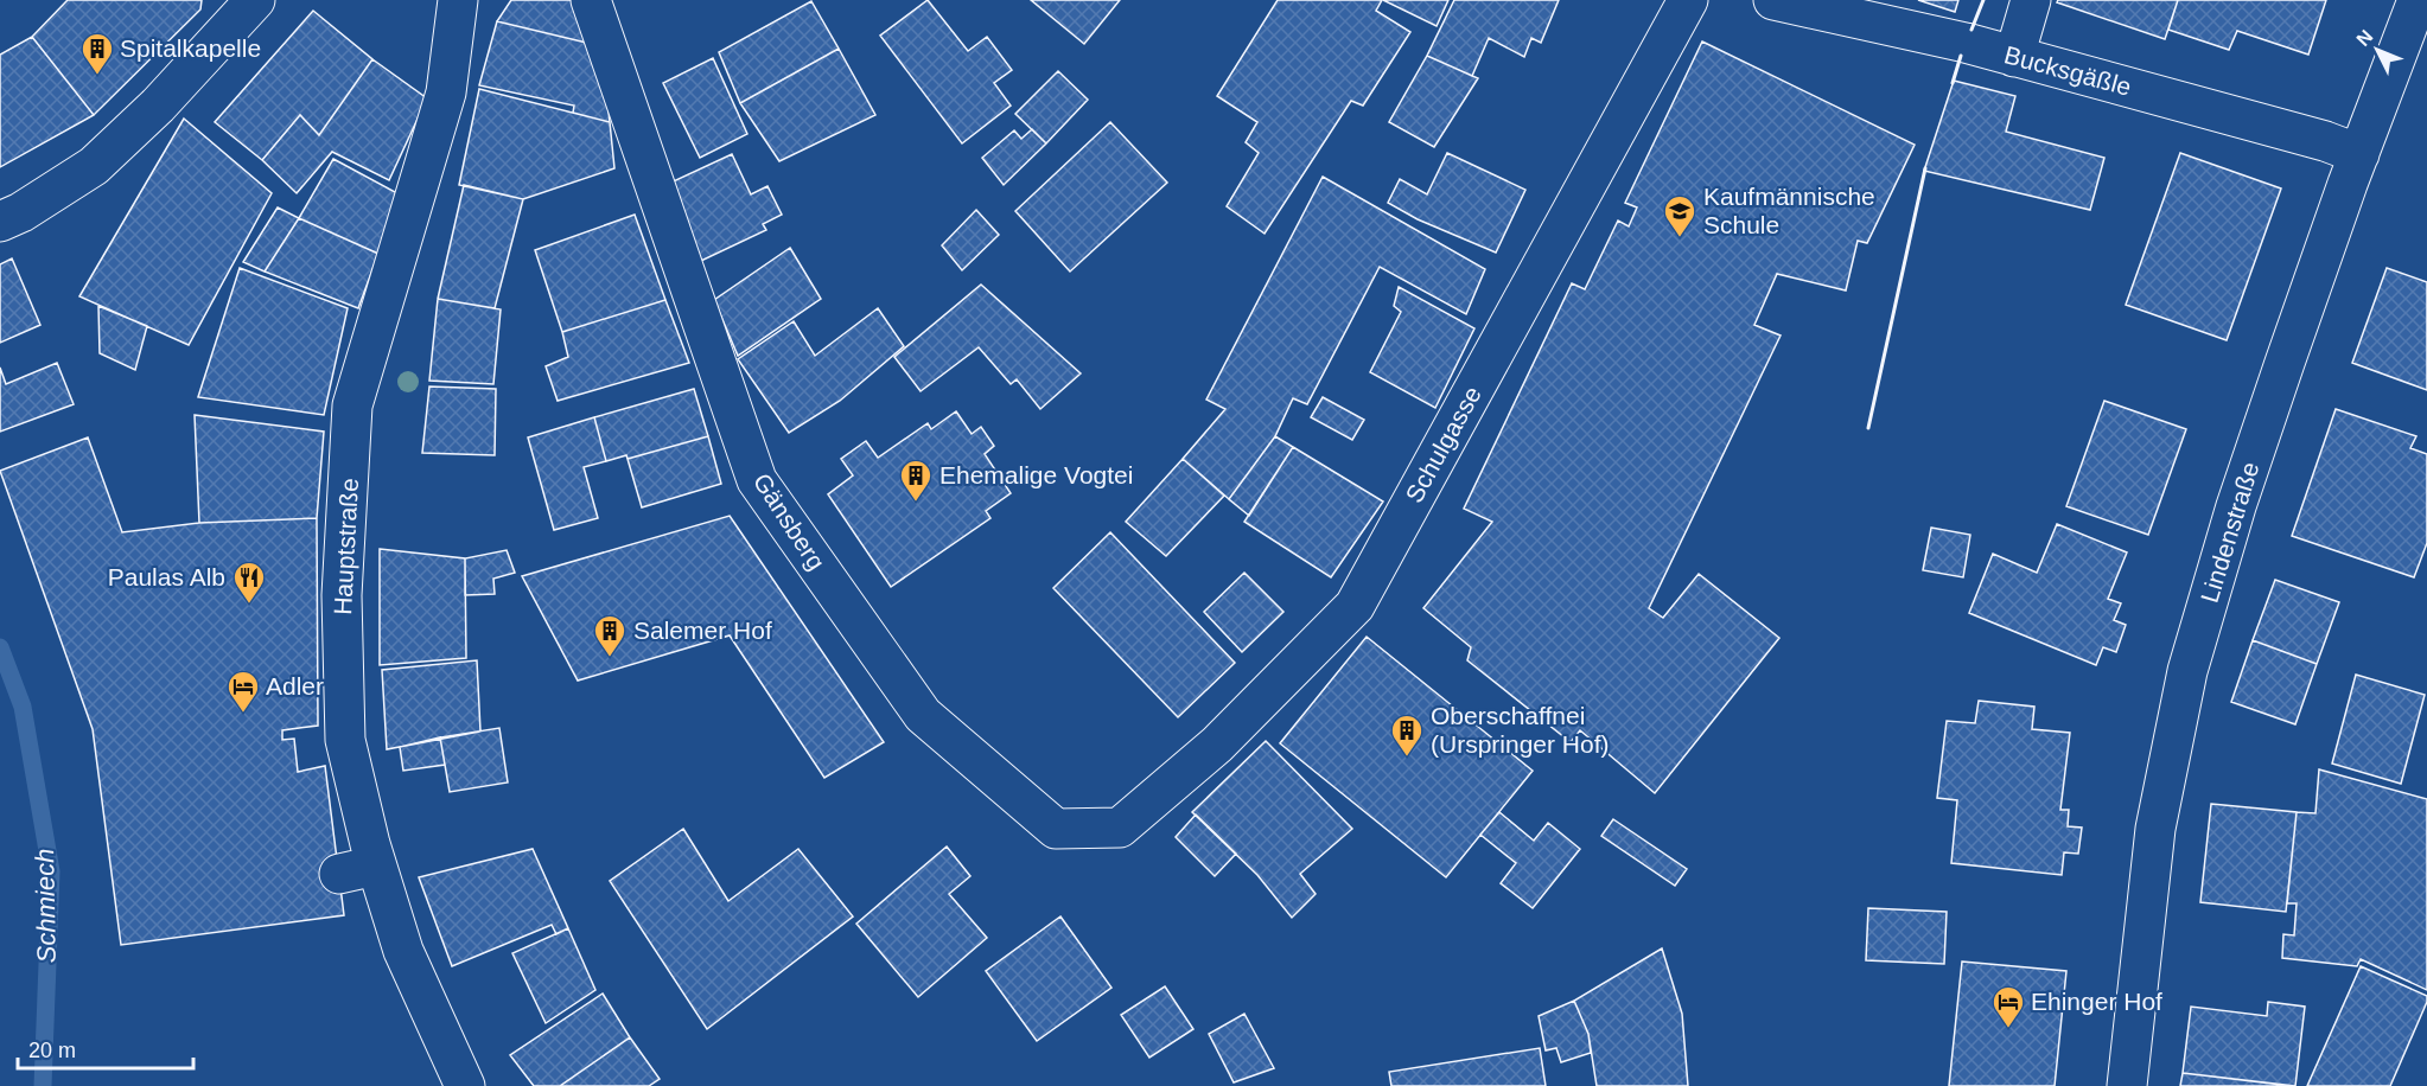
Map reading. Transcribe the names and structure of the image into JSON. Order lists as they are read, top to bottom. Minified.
{"streets":{"street":["Bucksgäßle","Schulgasse","Gänsberg","Lindenstraße","Hauptstraße"]},"crossings":[["Bucksgäßle","Lindenstraße"],["Schulgasse","Gänsberg"]],"water":["Schmiech"],"places":{"building":["Spitalkapelle","Ehemalige Vogtei","Salemer Hof","Oberschaffnei (Urspringer Hof)"],"school or university":["Kaufmännische Schule"],"restaurant":["Paulas Alb"],"hotel":["Adler","Ehinger Hof"]},"scale_bar":"20 m","north":"top left"}
